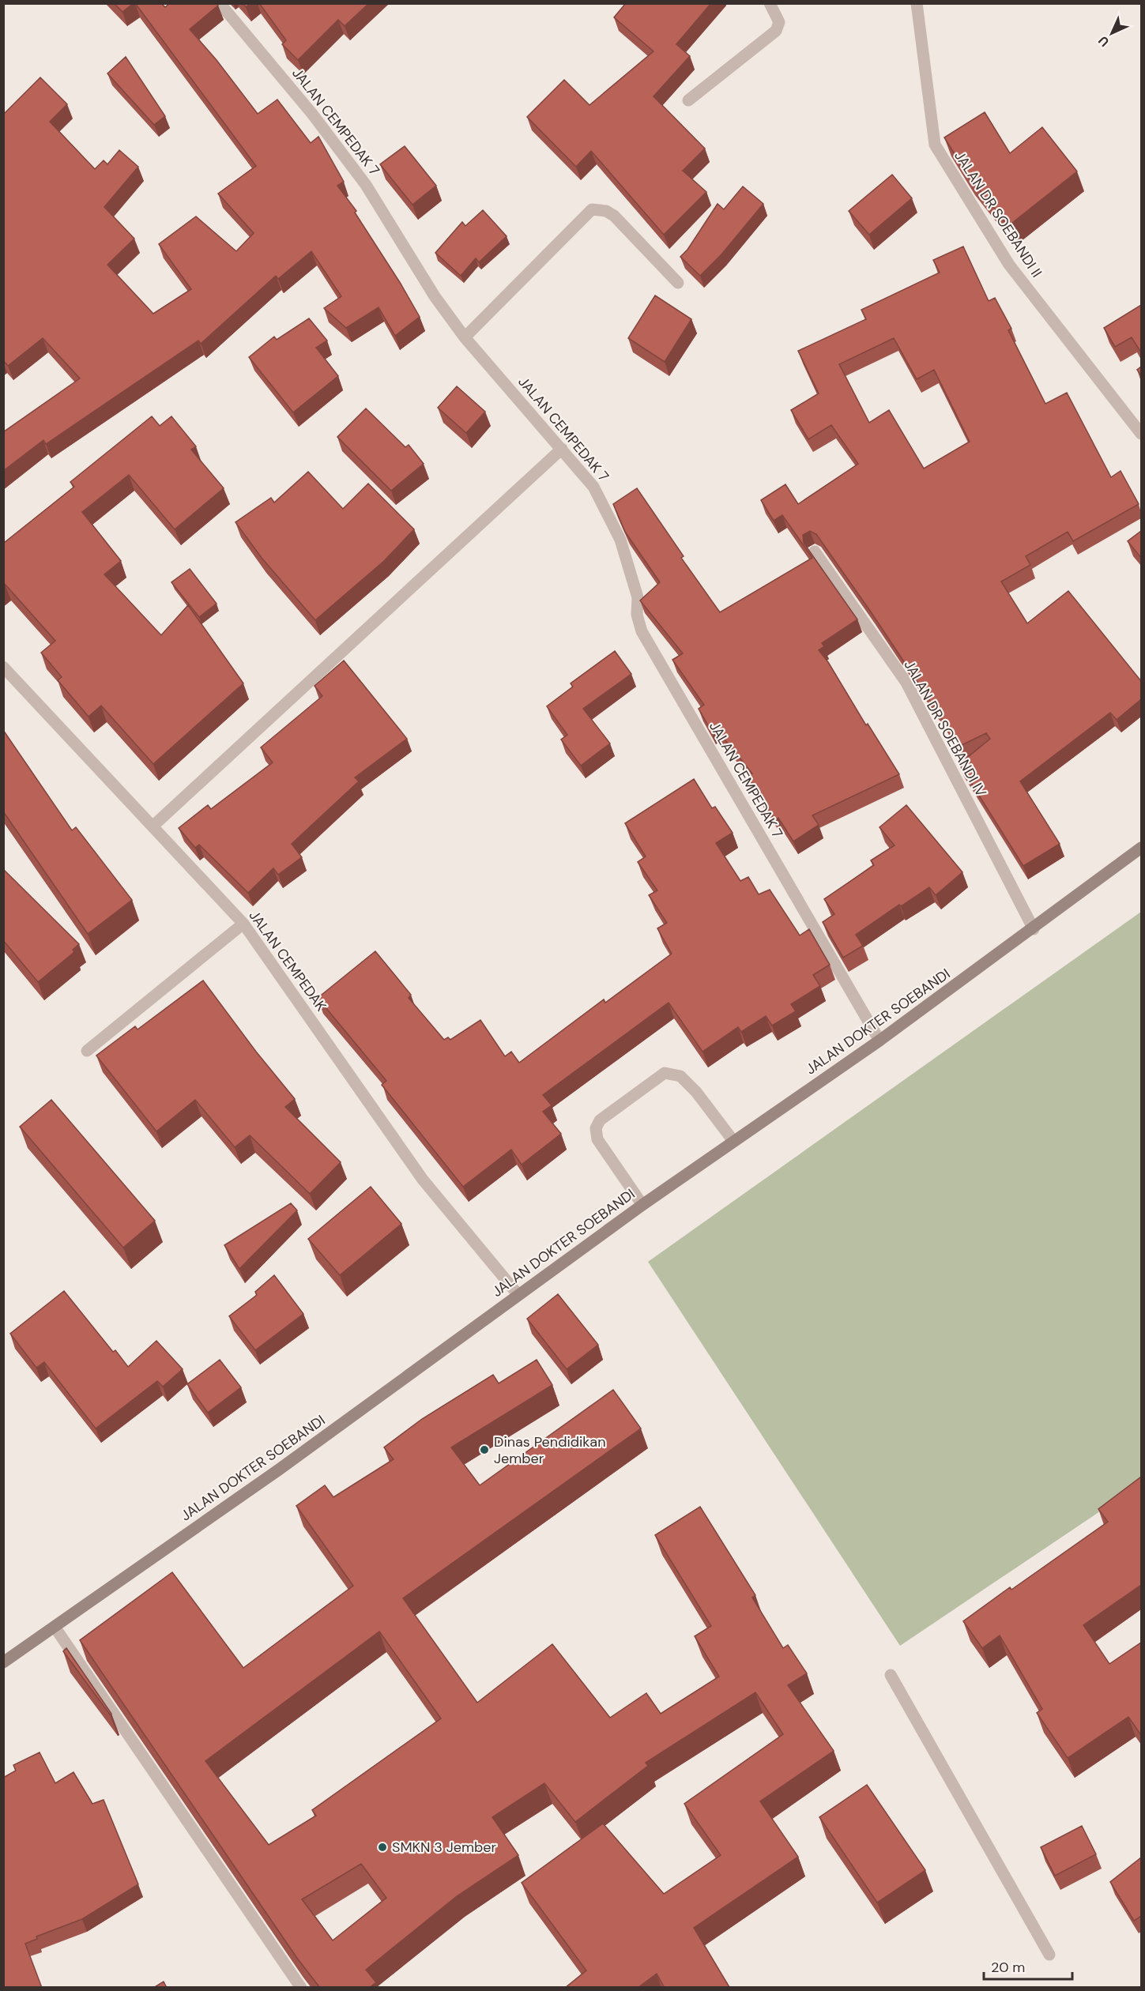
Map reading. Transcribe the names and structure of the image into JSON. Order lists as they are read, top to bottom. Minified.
{"streets":{"main road":["JALAN DOKTER SOEBANDI"],"street":["JALAN CEMPEDAK 7","JALAN DR SOEBANDI II","JALAN DR SOEBANDI IV","JALAN CEMPEDAK"]},"crossings":[["JALAN CEMPEDAK 7","JALAN DOKTER SOEBANDI"],["JALAN DR SOEBANDI IV","JALAN DOKTER SOEBANDI"],["JALAN CEMPEDAK","JALAN DOKTER SOEBANDI"]],"places":["Dinas Pendidikan Jember","SMKN 3 Jember"],"scale_bar":"20 m","north":"bottom left"}
